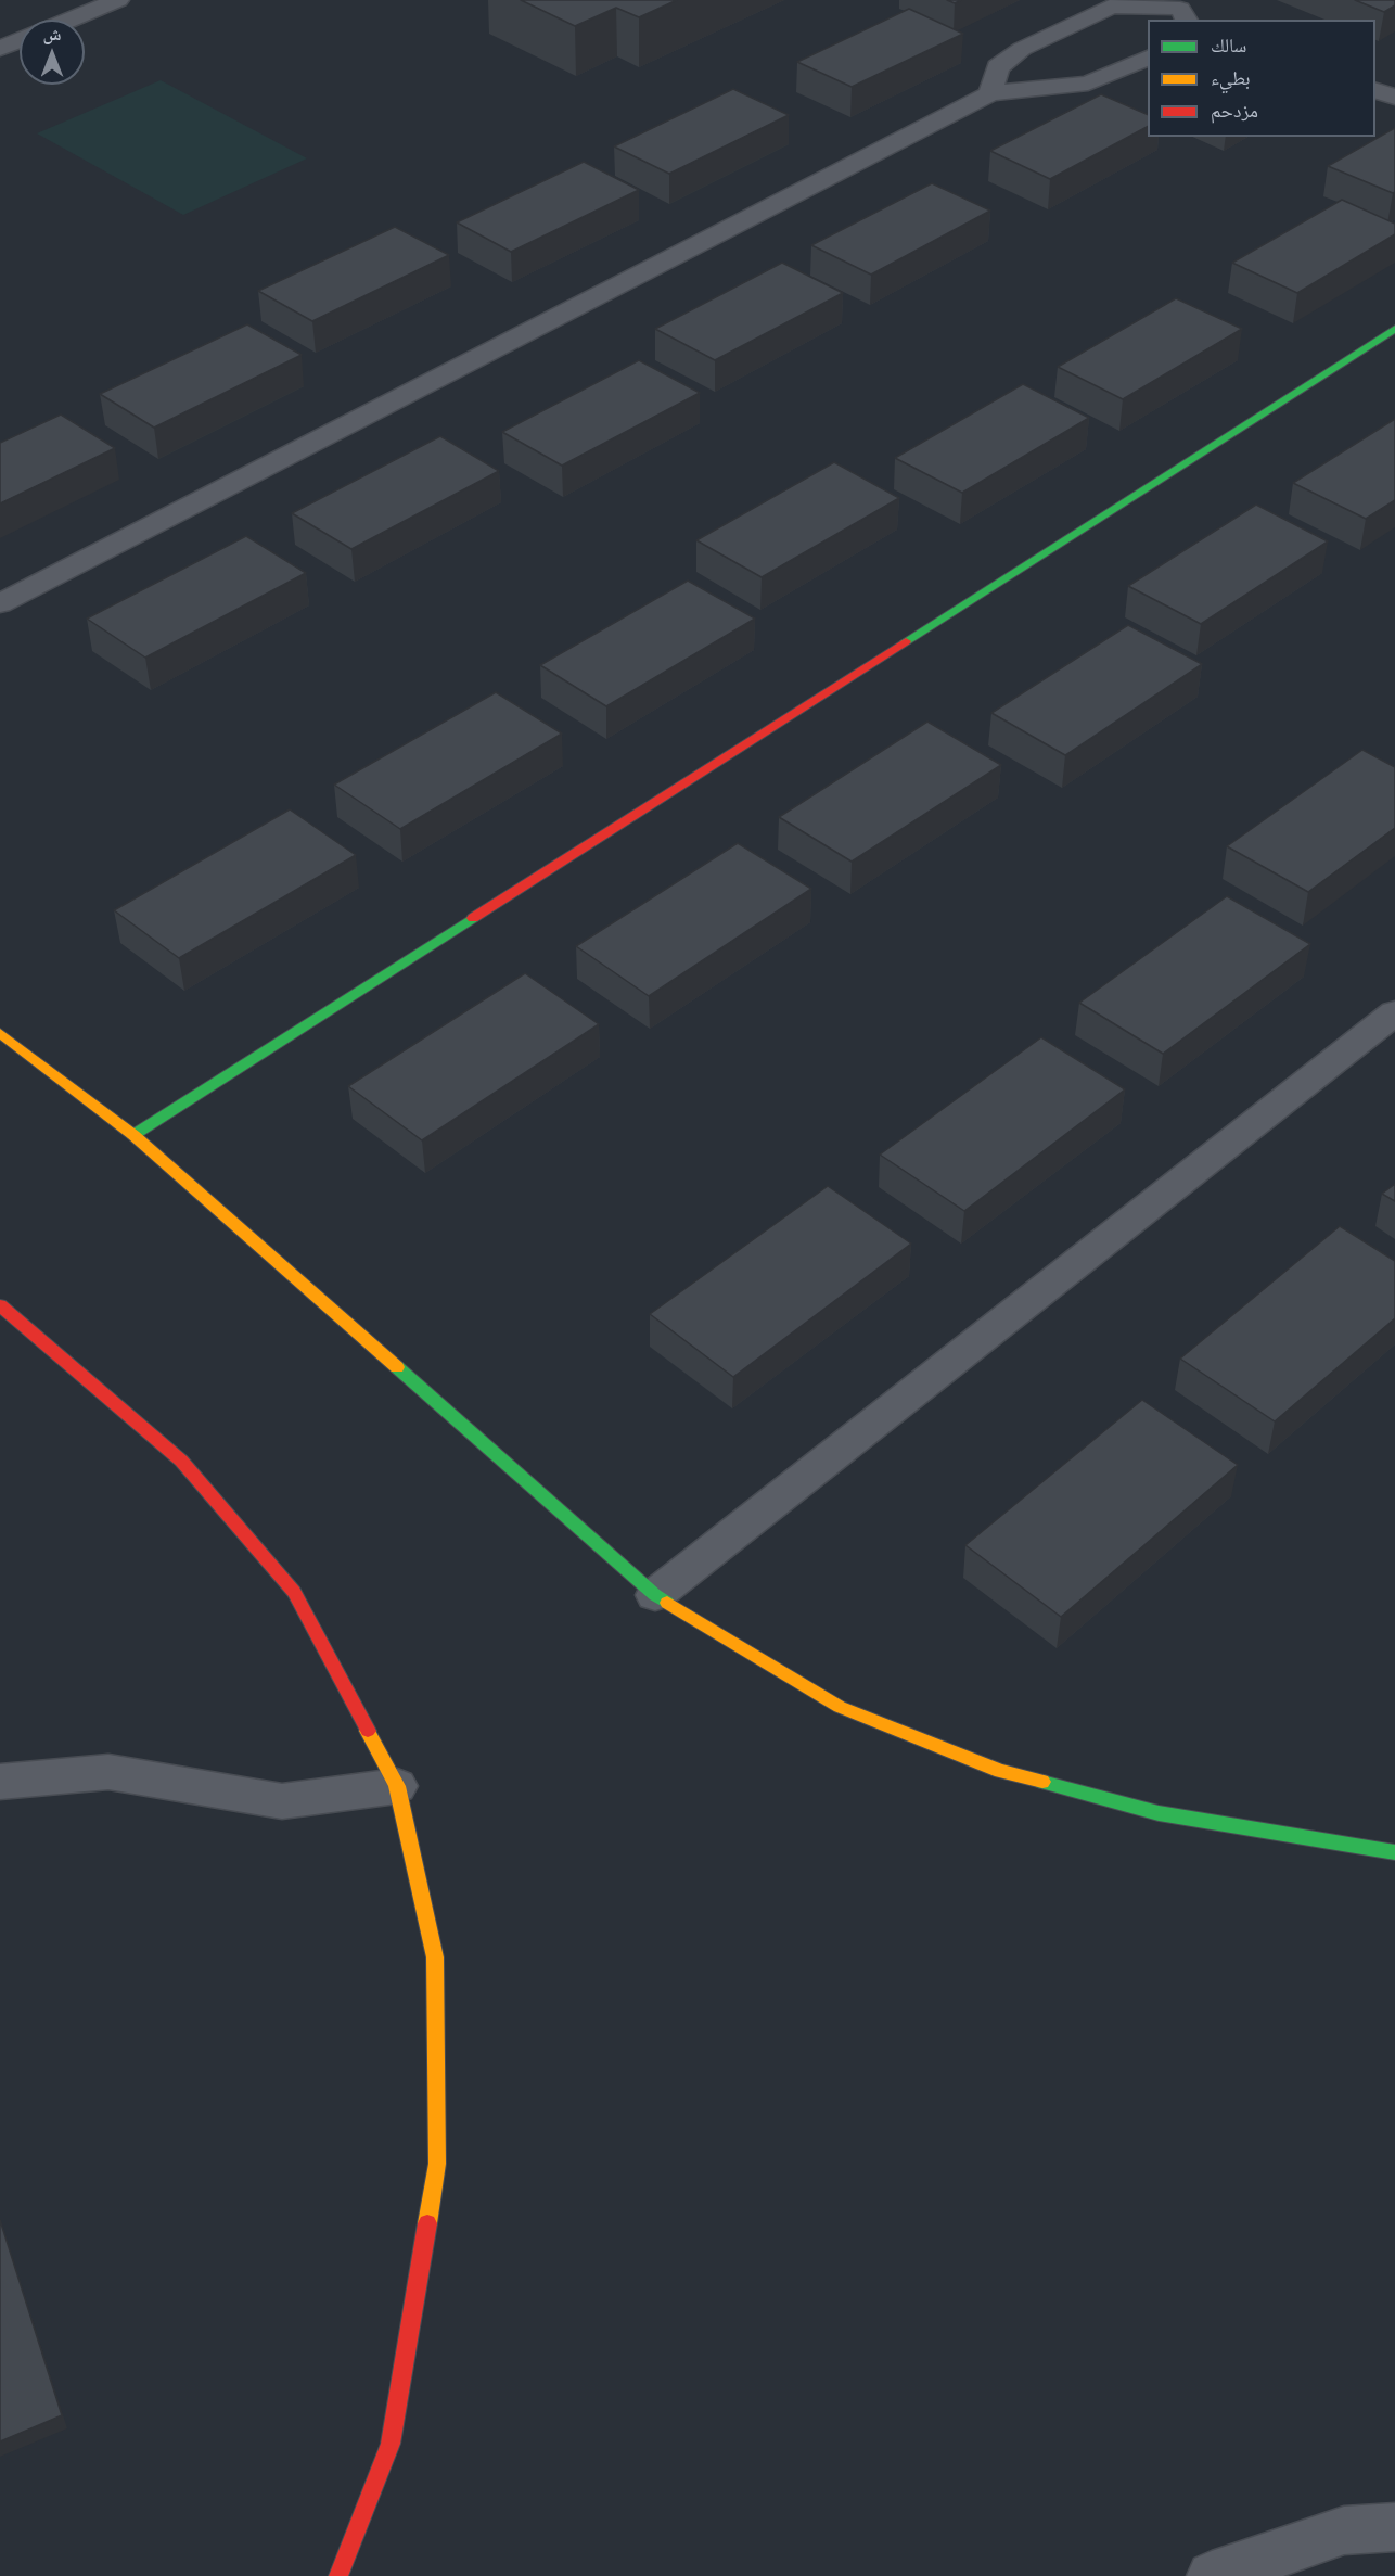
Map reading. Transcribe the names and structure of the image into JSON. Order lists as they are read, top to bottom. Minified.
{"legend":["سالك","بطيء","مزدحم"],"north":"top"}
